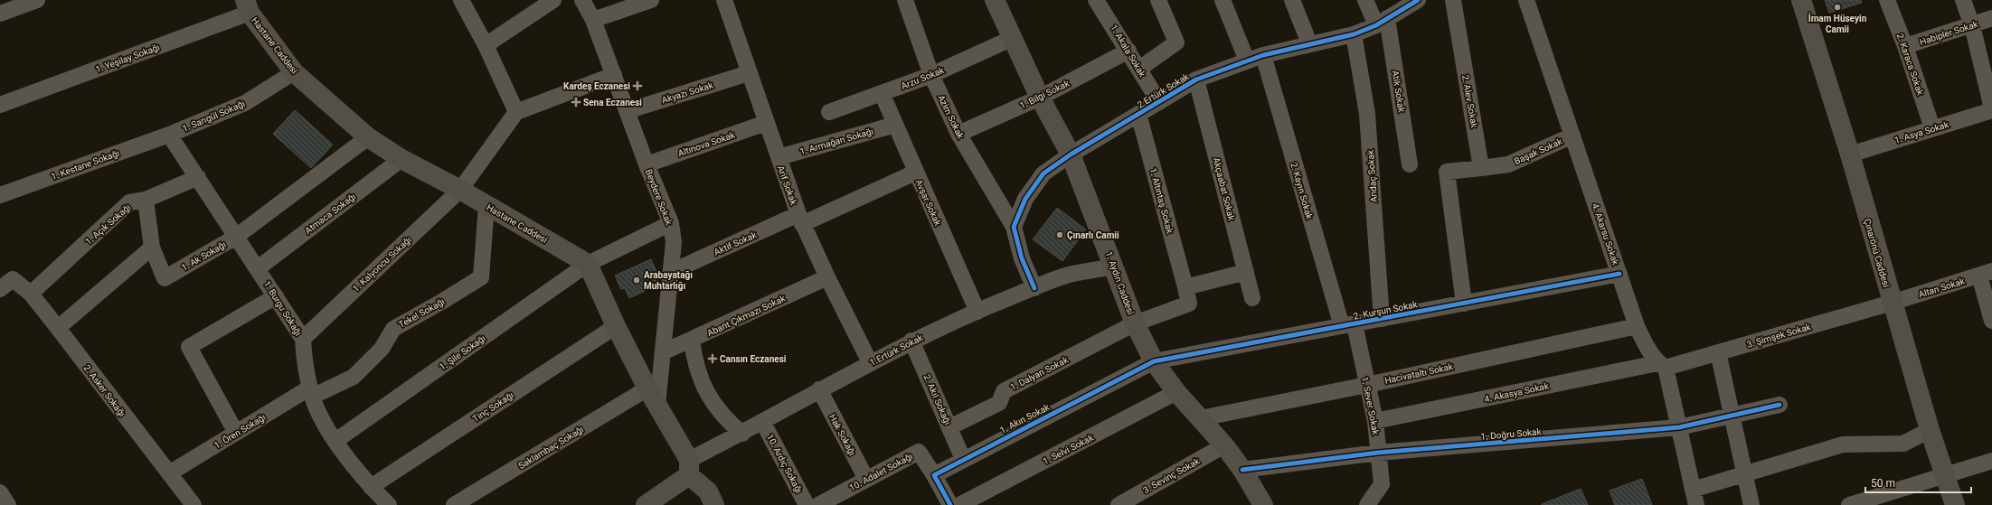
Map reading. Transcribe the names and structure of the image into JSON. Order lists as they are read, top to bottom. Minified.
{"streets":{"main road":["Hastane Caddesi","Çınarönü Caddesi","1. Aydın Caddesi"],"street":["Habipler Sokak","1. Akala Sokak","1. Yeşilay Sokağı","2. Karaca Sokak","Arzu Sokak","2.Ertürk Sokak","Atik Sokak","Akyazı Sokak","1. Bilgi Sokak","2. Alev Sokak","1. Sarıgül Sokağı","Azim Sokak","1. Asya Sokak","1. Armağan Sokağı","Altınova Sokak","Başak Sokak","1. Kestane Sokağı","Andaç Sokak","Arif Sokak","Akçaabat Sokak","2. Kayın Sokak","Beydere Sokak","1. Altıntaş Sokak","Avşar Sokak","Atmaca Sokağı","1. Açık Sokağı","4. Akarsu Sokak","Aktif Sokak","1. Ak Sokağı","1. Kalyoncu Sokağı","Altan Sokak","1. Burgu Sokağı","2. Kurşun Sokak","Tekel Sokağı","Abant Çıkmazı Sokak","3. Şimşek Sokak","1.Ertürk Sokak","1. Şile Sokağı","1. Dalyan Sokak","Hacivataltı Sokak","2. Asker Sokağı","4. Akasya Sokak","2. Akıl Sokağı","1. Sever Sokak","Tinç Sokağı","1. Akın Sokak","1. Ören Sokağı","1. Doğru Sokak","Hak Sokağı","Saklambaç Sokağı","1. Selvi Sokak","10. Ardıç Sokağı","10. Adalet Sokağı","3. Sevinç Sokak"]},"crossings":[["Habipler Sokak","2. Karaca Sokak"],["Hastane Caddesi","1. Yeşilay Sokağı"],["Hastane Caddesi","1. Sarıgül Sokağı"],["Hastane Caddesi","Atmaca Sokağı"],["Hastane Caddesi","1. Ak Sokağı"],["Hastane Caddesi","1. Kalyoncu Sokağı"],["Hastane Caddesi","Tekel Sokağı"],["Hastane Caddesi","1. Şile Sokağı"],["1. Akala Sokak","2.Ertürk Sokak"],["1. Akala Sokak","1. Bilgi Sokak"],["2. Karaca Sokak","1. Asya Sokak"],["Arzu Sokak","Azim Sokak"],["Arzu Sokak","Avşar Sokak"],["Arzu Sokak","1. Aydın Caddesi"],["2.Ertürk Sokak","Atik Sokak"],["2.Ertürk Sokak","Azim Sokak"],["2.Ertürk Sokak","Andaç Sokak"],["2.Ertürk Sokak","Akçaabat Sokak"],["2.Ertürk Sokak","2. Kayın Sokak"],["2.Ertürk Sokak","1. Altıntaş Sokak"],["2.Ertürk Sokak","1. Aydın Caddesi"],["Akyazı Sokak","Arif Sokak"],["Akyazı Sokak","Beydere Sokak"],["1. Bilgi Sokak","Azim Sokak"],["1. Bilgi Sokak","1. Aydın Caddesi"],["2. Alev Sokak","Başak Sokak"],["1. Sarıgül Sokağı","1. Kestane Sokağı"],["1. Sarıgül Sokağı","1. Burgu Sokağı"],["1. Asya Sokak","Çınarönü Caddesi"],["1. Armağan Sokağı","Arif Sokak"],["1. Armağan Sokağı","Avşar Sokak"],["Altınova Sokak","Arif Sokak"],["Altınova Sokak","Beydere Sokak"],["Başak Sokak","4. Akarsu Sokak"],["1. Kestane Sokağı","1. Burgu Sokağı"],["Andaç Sokak","2. Kurşun Sokak"],["Arif Sokak","Aktif Sokak"],["Arif Sokak","Abant Çıkmazı Sokak"],["Arif Sokak","1.Ertürk Sokak"],["2. Kayın Sokak","2. Kurşun Sokak"],["2. Kayın Sokak","1. Sever Sokak"],["Beydere Sokak","Aktif Sokak"],["Beydere Sokak","Abant Çıkmazı Sokak"],["Beydere Sokak","1. Şile Sokağı"],["Beydere Sokak","Saklambaç Sokağı"],["1. Altıntaş Sokak","1. Aydın Caddesi"],["1. Altıntaş Sokak","1. Dalyan Sokak"],["Avşar Sokak","Aktif Sokak"],["Avşar Sokak","1.Ertürk Sokak"],["Atmaca Sokağı","1. Burgu Sokağı"],["1. Açık Sokağı","1. Burgu Sokağı"],["1. Açık Sokağı","2. Asker Sokağı"],["4. Akarsu Sokak","2. Kurşun Sokak"],["4. Akarsu Sokak","3. Şimşek Sokak"],["4. Akarsu Sokak","Hacivataltı Sokak"],["4. Akarsu Sokak","4. Akasya Sokak"],["4. Akarsu Sokak","1. Doğru Sokak"],["Çınarönü Caddesi","Altan Sokak"],["Çınarönü Caddesi","3. Şimşek Sokak"],["1. Ak Sokağı","1. Burgu Sokağı"],["1. Kalyoncu Sokağı","1. Burgu Sokağı"],["1. Aydın Caddesi","2. Kurşun Sokak"],["1. Aydın Caddesi","1.Ertürk Sokak"],["1. Aydın Caddesi","1. Dalyan Sokak"],["1. Aydın Caddesi","Hacivataltı Sokak"],["1. Aydın Caddesi","1. Akın Sokak"],["1. Aydın Caddesi","1. Doğru Sokak"],["1. Aydın Caddesi","1. Selvi Sokak"],["1. Aydın Caddesi","3. Sevinç Sokak"],["Altan Sokak","3. Şimşek Sokak"],["1. Burgu Sokağı","Tekel Sokağı"],["1. Burgu Sokağı","1. Şile Sokağı"],["1. Burgu Sokağı","Tinç Sokağı"],["1. Burgu Sokağı","1. Ören Sokağı"],["2. Kurşun Sokak","1. Sever Sokak"],["2. Kurşun Sokak","1. Akın Sokak"],["Tekel Sokağı","1. Ören Sokağı"],["3. Şimşek Sokak","4. Akasya Sokak"],["1.Ertürk Sokak","2. Akıl Sokağı"],["1.Ertürk Sokak","Hak Sokağı"],["1.Ertürk Sokak","10. Ardıç Sokağı"],["1. Dalyan Sokak","2. Akıl Sokağı"],["Hacivataltı Sokak","1. Sever Sokak"],["2. Asker Sokağı","1. Ören Sokağı"],["4. Akasya Sokak","1. Sever Sokak"],["2. Akıl Sokağı","1. Akın Sokak"],["1. Sever Sokak","1. Doğru Sokak"],["1. Akın Sokak","10. Adalet Sokağı"],["Hak Sokağı","10. Adalet Sokağı"]],"places":{"other":["İmam Hüseyin Camii","Çınarlı Camii","Arabayatağı Muhtarlığı"],"health":["Kardeş Eczanesi","Sena Eczanesi","Cansın Eczanesi"]},"scale_bar":"50 m"}
